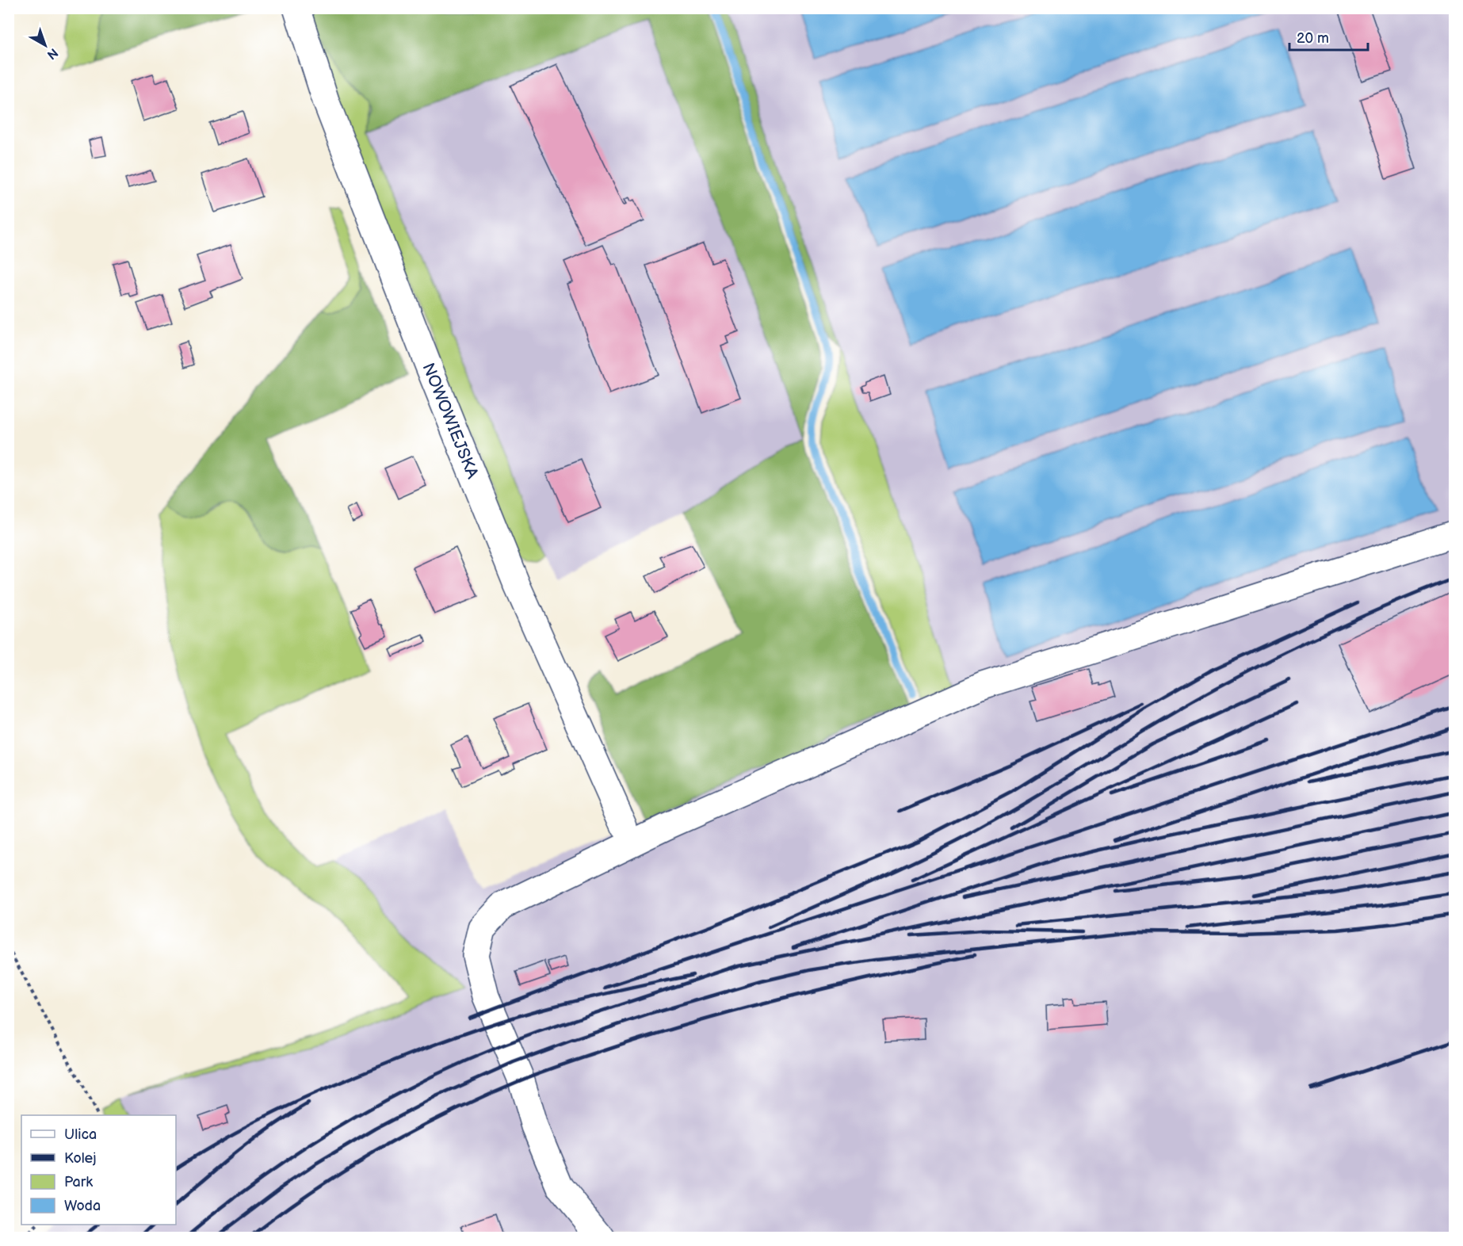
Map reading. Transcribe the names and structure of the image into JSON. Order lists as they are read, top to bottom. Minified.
{"streets":{"street":["NOWOWIEJSKA"]},"legend":["Ulica","Kolej","Park","Woda"],"scale_bar":"20 m","north":"bottom right"}
